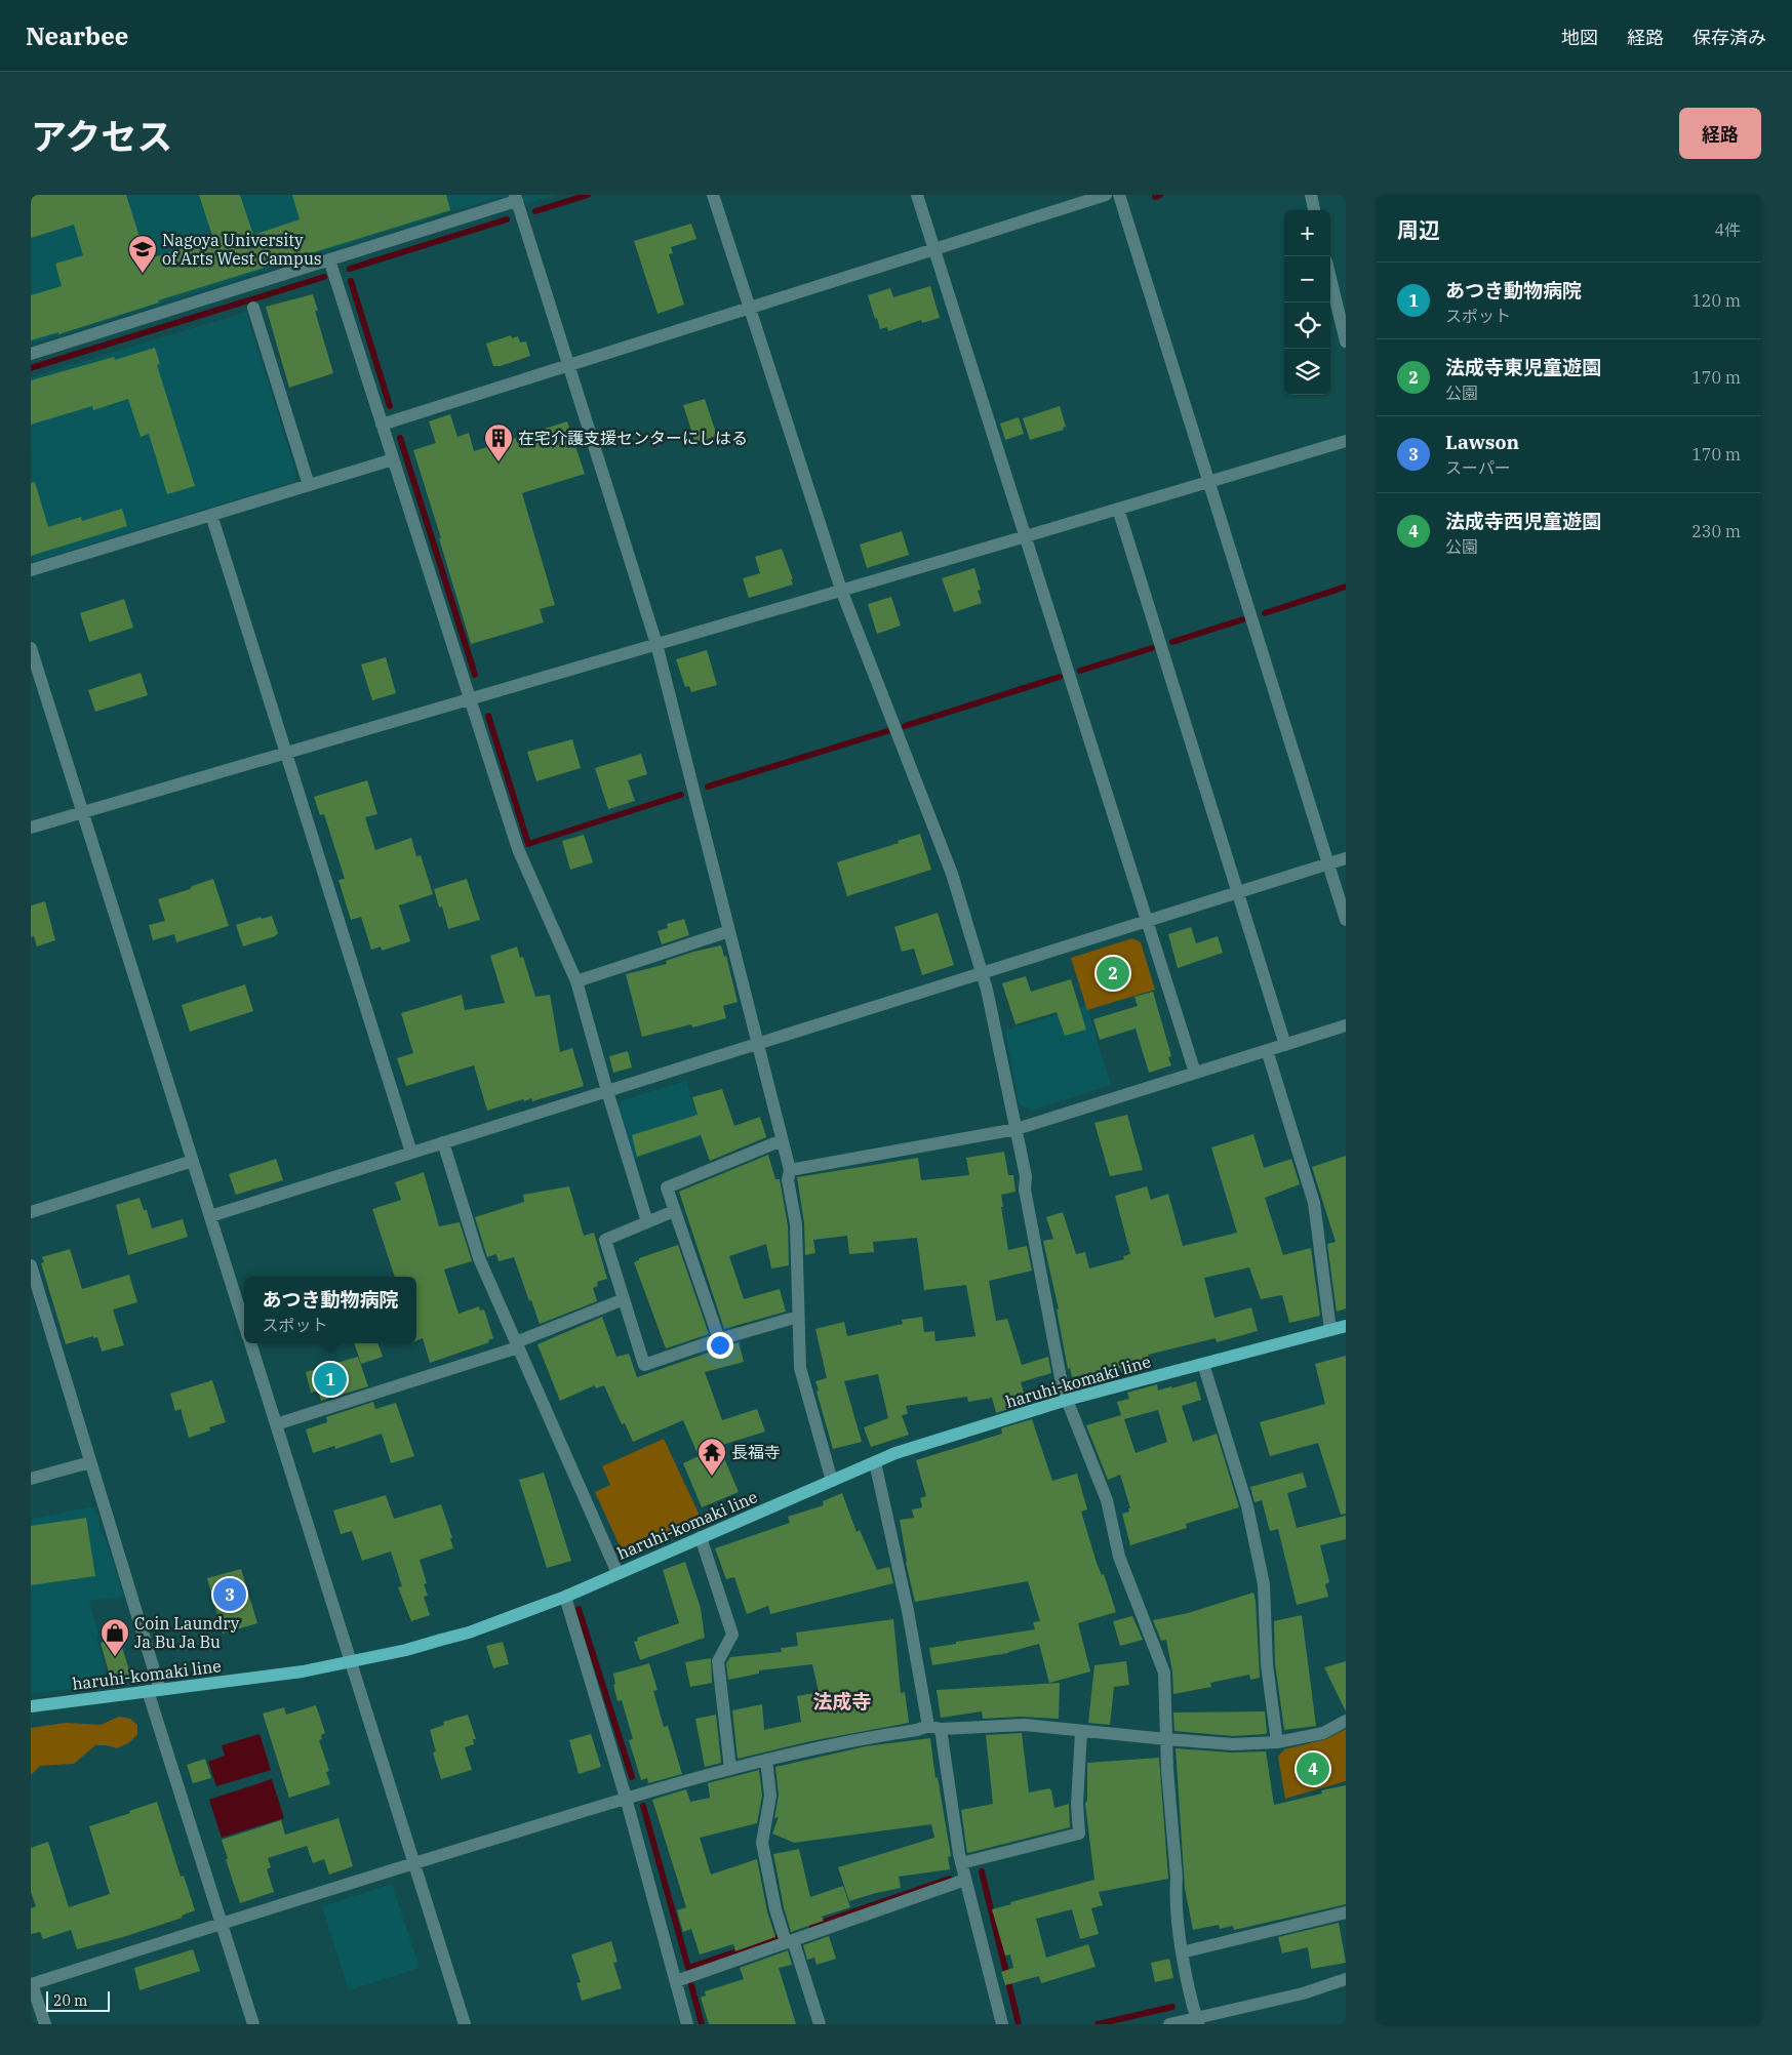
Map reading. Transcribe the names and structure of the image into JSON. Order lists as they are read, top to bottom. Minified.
{"streets":{"main road":["haruhi-komaki line"]},"districts":["法成寺"],"places":{"school or university":["Nagoya University of Arts West Campus"],"building":["在宅介護支援センターにしはる"],"temple":["長福寺"],"shop":["Coin Laundry Ja Bu Ja Bu"]},"scale_bar":"20 m","page":{"header":"Nearbee","nav":["地図","経路","保存済み"],"title":"アクセス","buttons":"経路","heading":["周辺","4件"],"map_buttons":["+","−"],"list":[{"mark":"1","name":"あつき動物病院","note":"スポット","value":"120 m"},{"mark":"2","name":"法成寺東児童遊園","note":"公園","value":"170 m"},{"mark":"3","name":"Lawson","note":"スーパー","value":"170 m"},{"mark":"4","name":"法成寺西児童遊園","note":"公園","value":"230 m"}],"pins":["2","1","3","4"],"popup":["あつき動物病院","スポット"],"scale":"20 m"}}
